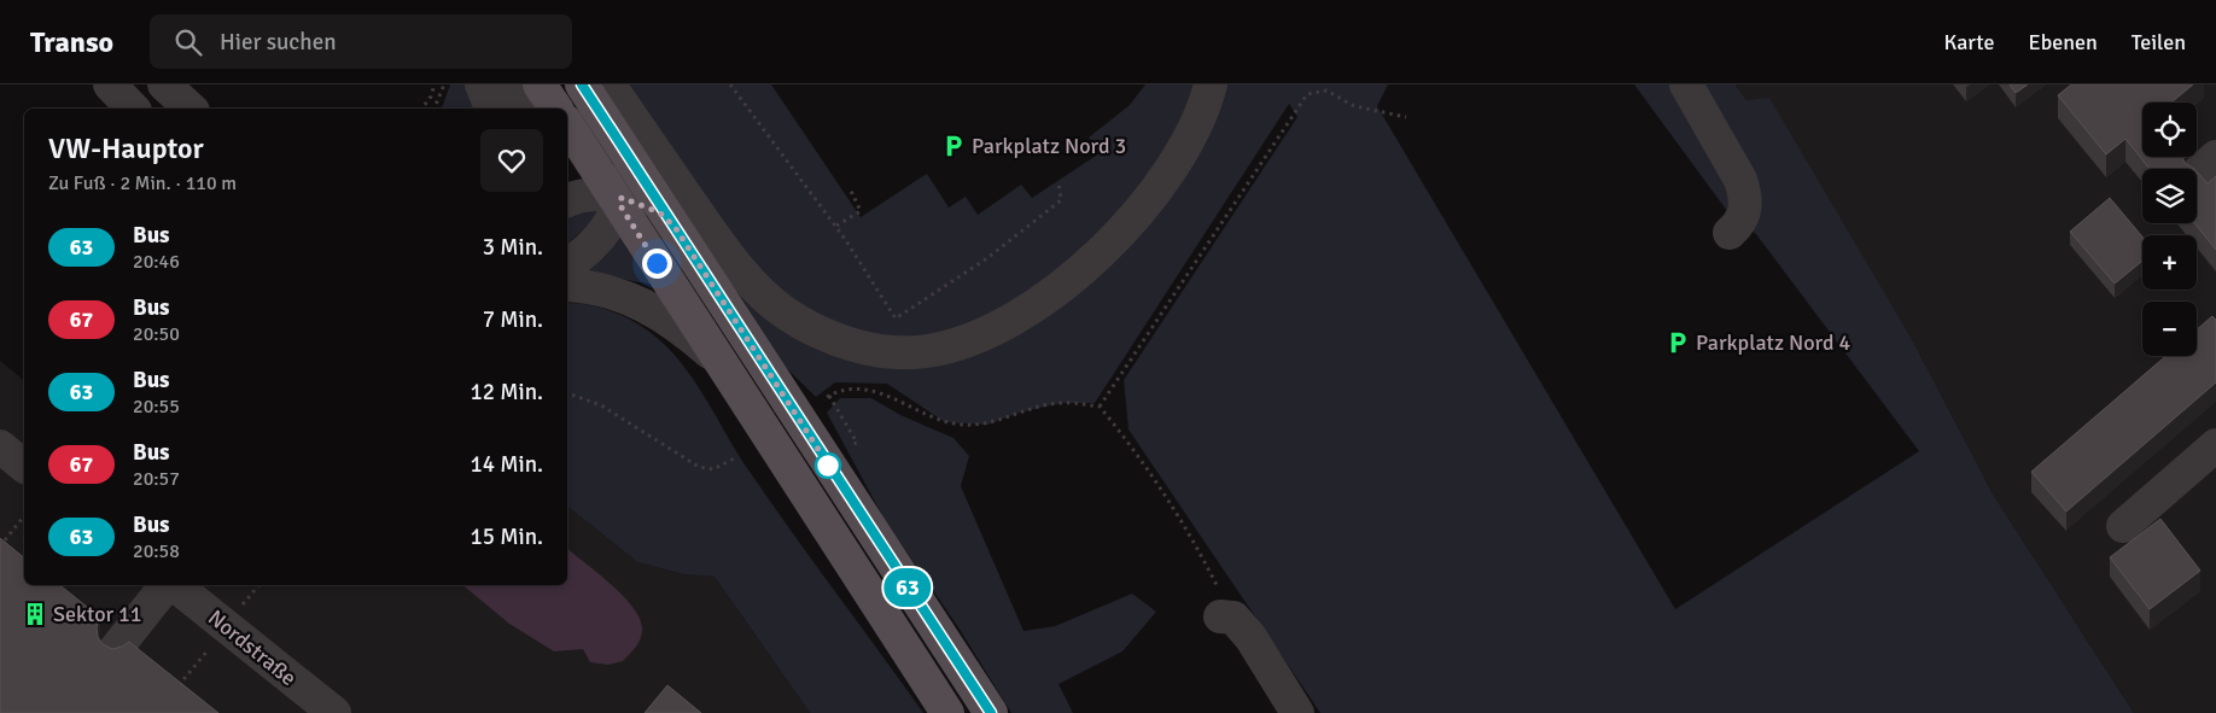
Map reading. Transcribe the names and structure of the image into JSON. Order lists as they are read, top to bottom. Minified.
{"streets":{"street":["Nordstraße"]},"places":{"parking":["Parkplatz Nord 3","Parkplatz Nord 4"],"building":["Sektor 11"]},"lines":["bus line 63"],"page":{"header":"Transo","search":"Hier suchen","nav":["Karte","Ebenen","Teilen"],"on_map":"63","map_buttons":["+","−"],"heading":["VW-Hauptor","Zu Fuß · 2 Min. · 110 m"],"list":[{"mark":"63","name":"Bus","note":"20:46","value":"3 Min."},{"mark":"67","name":"Bus","note":"20:50","value":"7 Min."},{"mark":"63","name":"Bus","note":"20:55","value":"12 Min."},{"mark":"67","name":"Bus","note":"20:57","value":"14 Min."},{"mark":"63","name":"Bus","note":"20:58","value":"15 Min."}]}}
